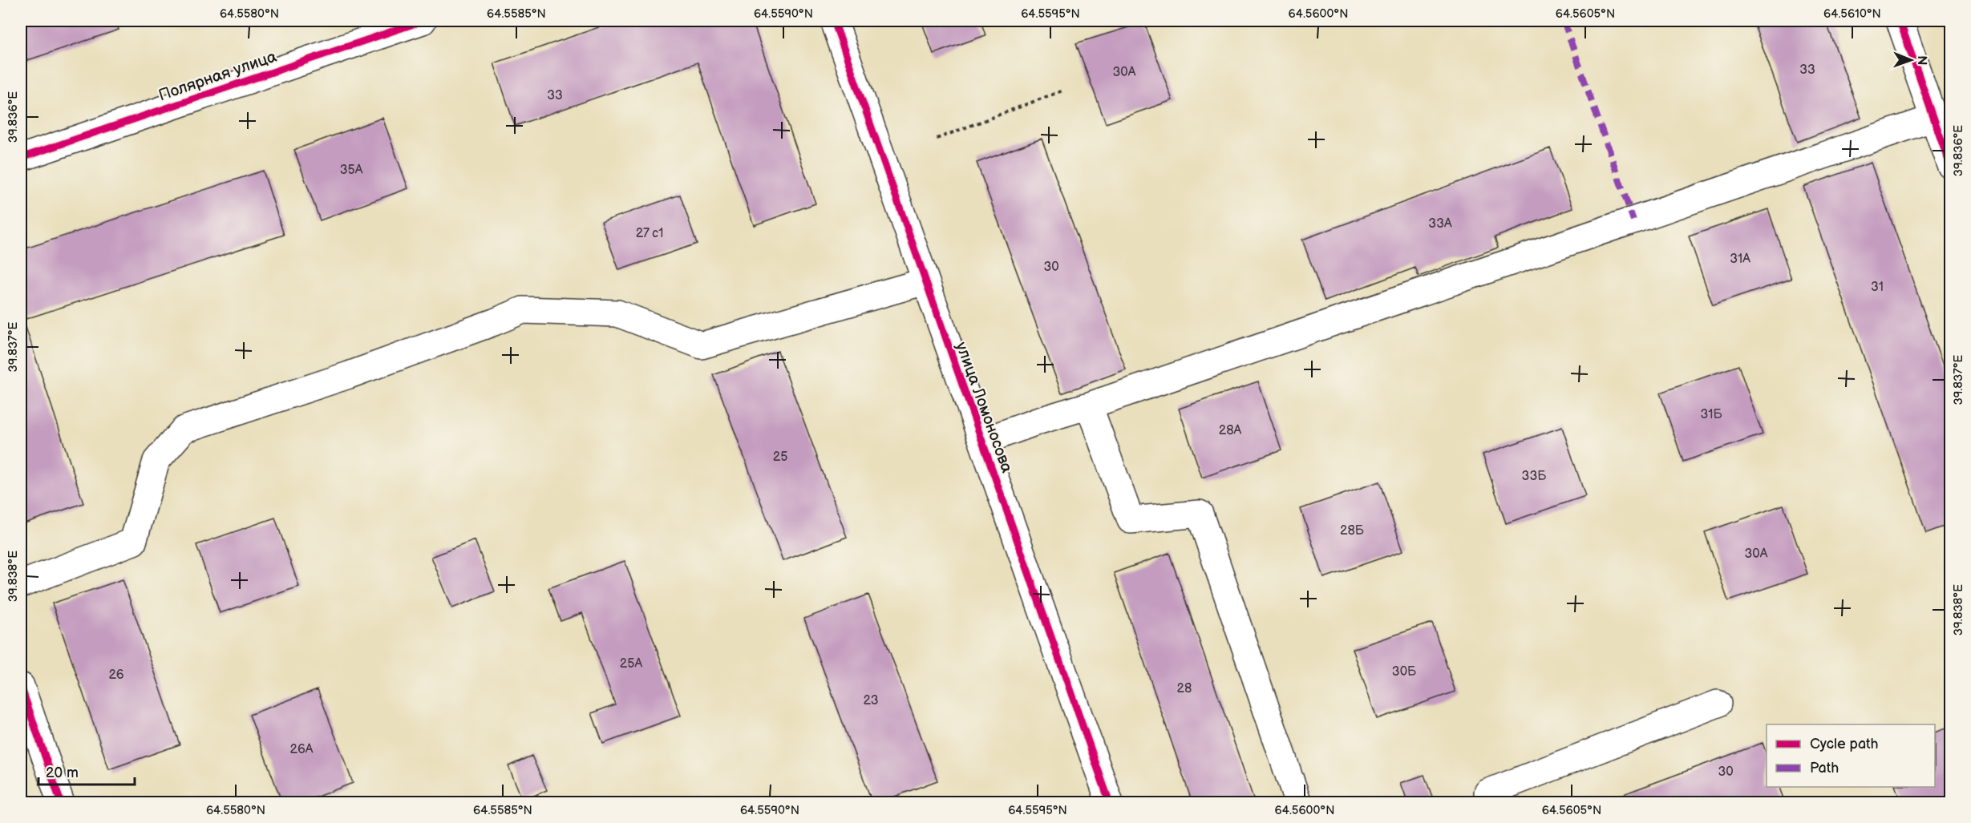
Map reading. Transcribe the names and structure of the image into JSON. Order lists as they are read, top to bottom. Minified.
{"streets":{"street":["Полярная улица","улица Ломоносова"]},"house_numbers":["33","30А","33","35А","33А","27 с1","31А","30","31","31Б","28А","25","33Б","28Б","30А","25А","30Б","26","28","23","26А","30"],"legend":["Cycle path","Path"],"scale_bar":"20 m","north":"right","coordinates":["64.5580°N","64.5585°N","64.5590°N","64.5595°N","64.5600°N","64.5605°N","64.5610°N","39.836°E","39.837°E","39.838°E"]}
